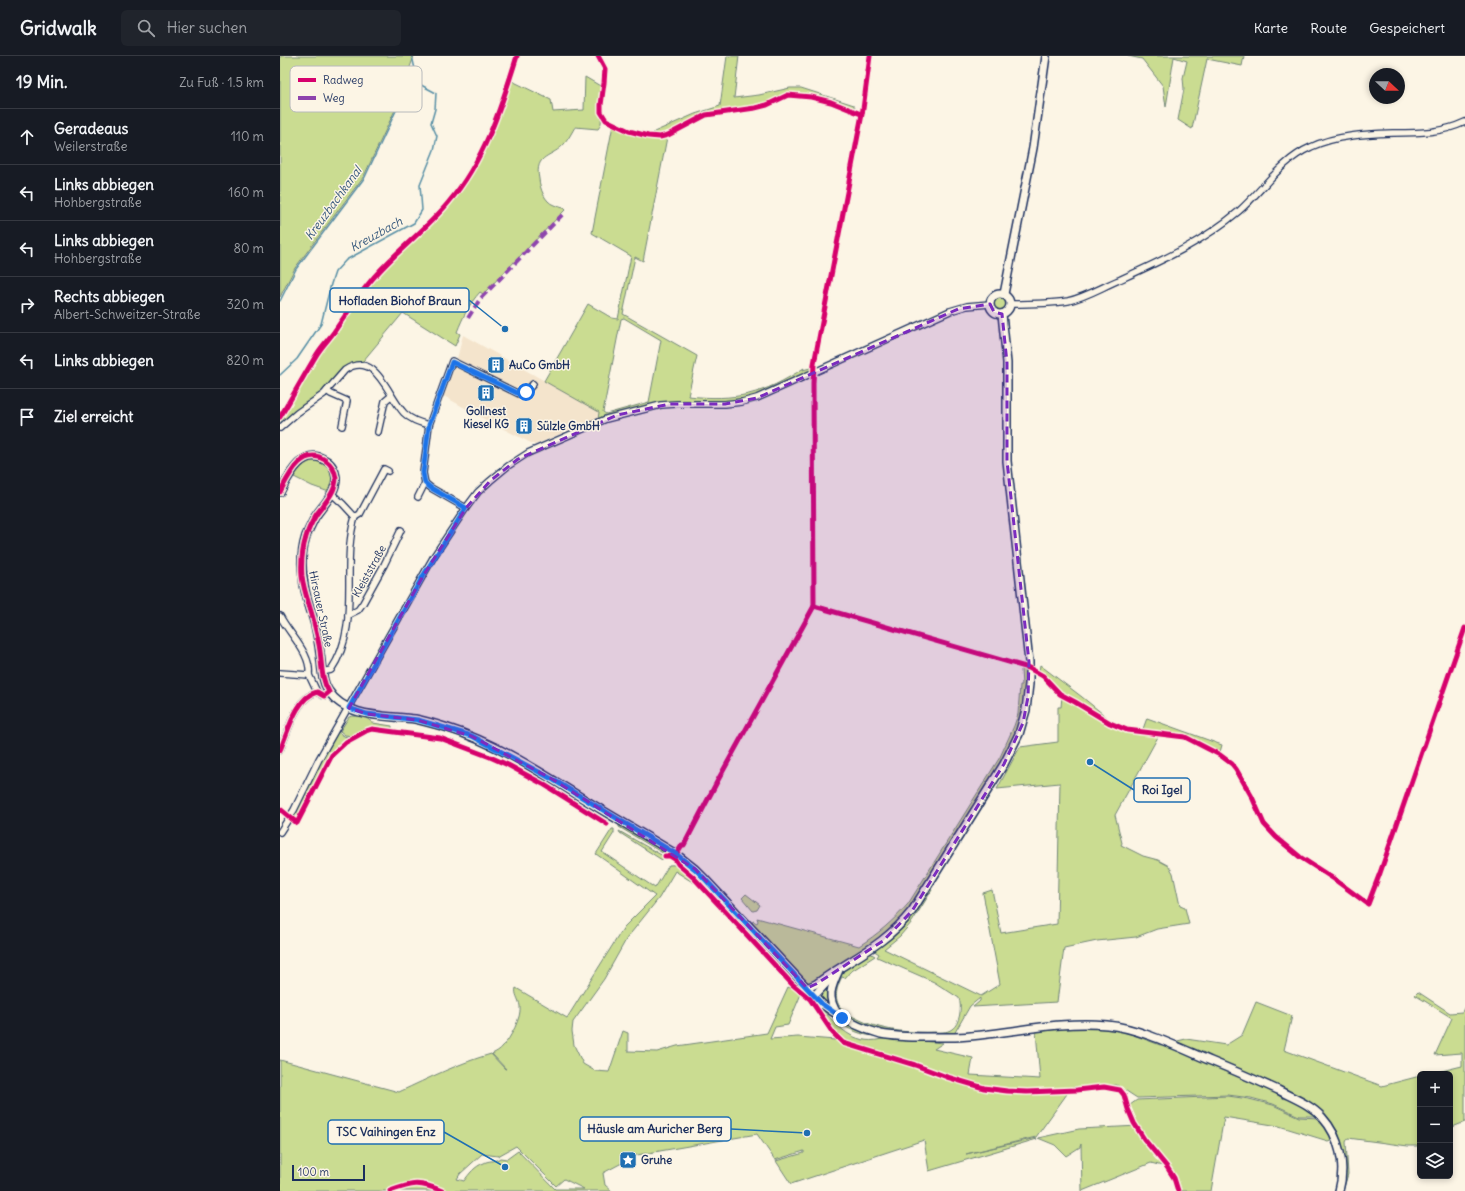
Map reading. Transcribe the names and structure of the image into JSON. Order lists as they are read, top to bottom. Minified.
{"streets":{"main road":["Hirsauer Straße"],"street":["Kleiststraße"]},"water":["Kreuzbachkanal","Kreuzbach"],"places":{"other":["Hofladen Biohof Braun","Roi Igel","Häusle am Auricher Berg","TSC Vaihingen Enz"],"building":["AuCo GmbH","Gollnest Kiesel KG","Sülzle GmbH"],"place":["Gruhe"]},"legend":["Radweg","Weg"],"scale_bar":"100 m","north":"right","page":{"header":"Gridwalk","search":"Hier suchen","nav":["Karte","Route","Gespeichert"],"heading":["19 Min.","Zu Fuß · 1.5 km"],"list":[["Geradeaus","Weilerstraße","110 m"],["Links abbiegen","Hohbergstraße","160 m"],["Links abbiegen","Hohbergstraße","80 m"],["Rechts abbiegen","Albert-Schweitzer-Straße","320 m"],["Links abbiegen","820 m"],"Ziel erreicht"],"map_buttons":["+","−"],"scale":"100 m"}}
